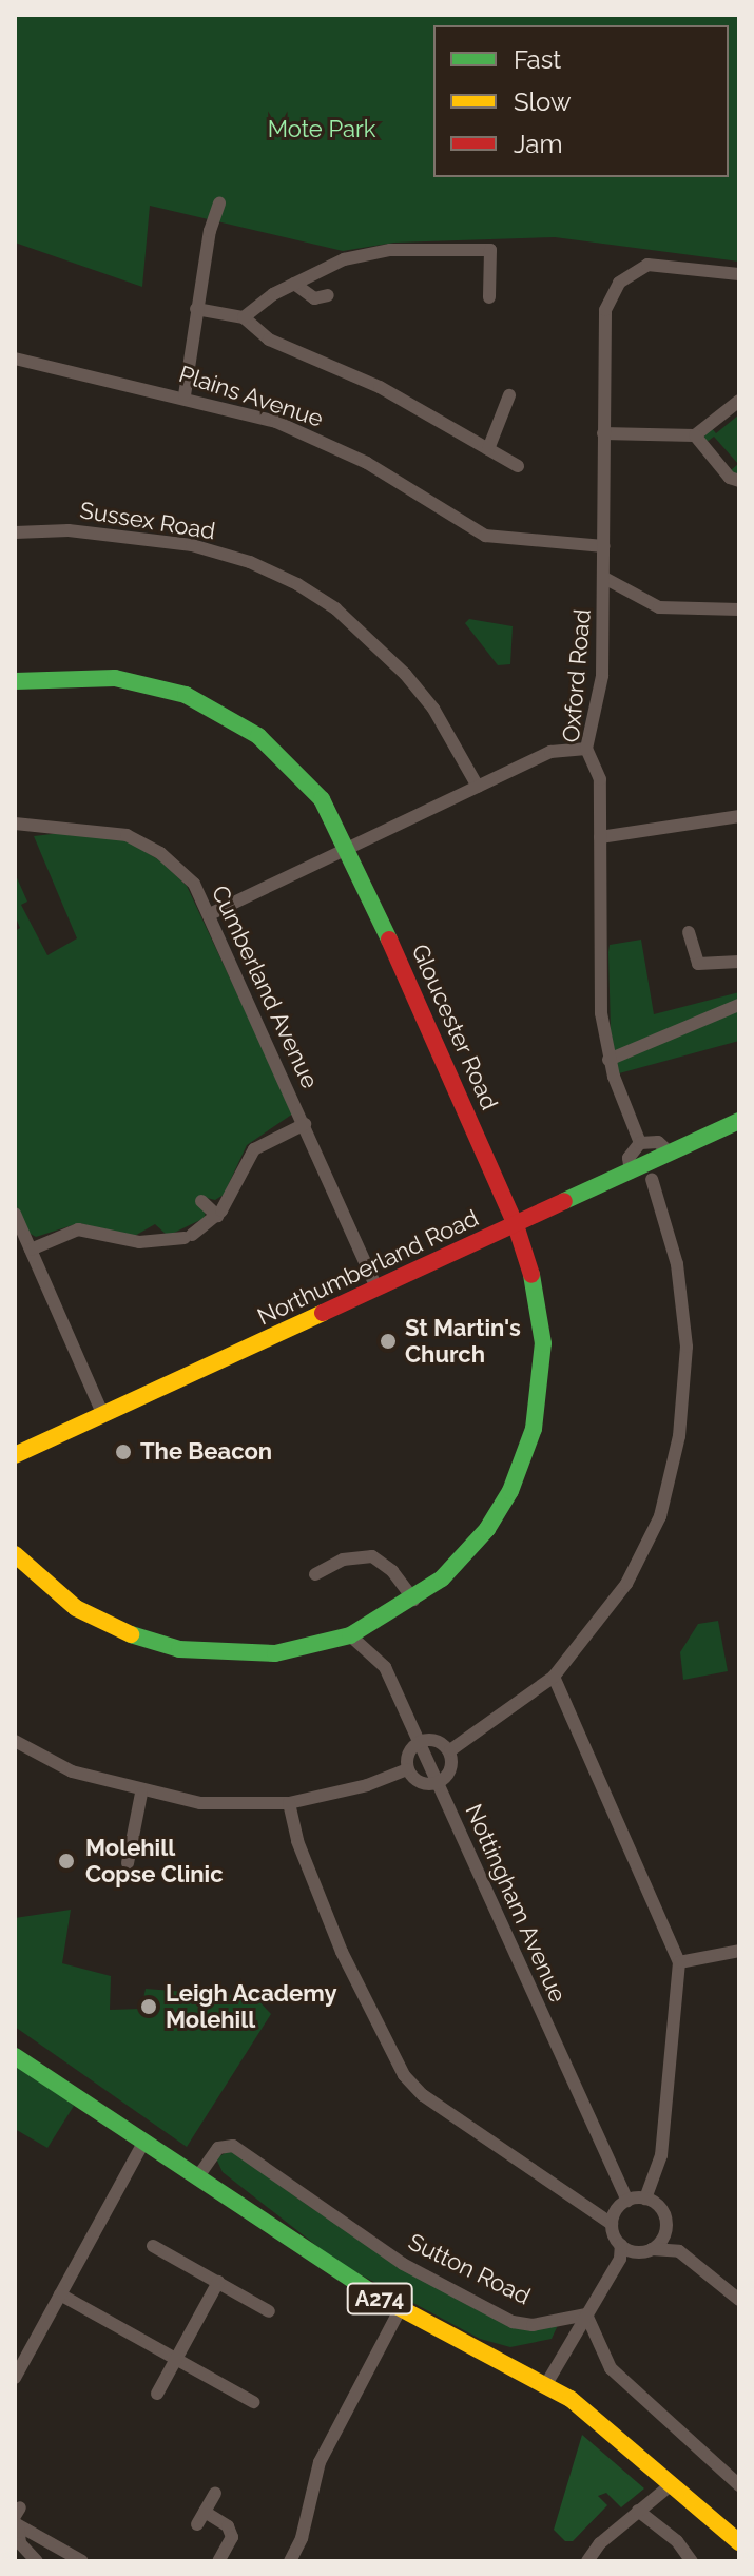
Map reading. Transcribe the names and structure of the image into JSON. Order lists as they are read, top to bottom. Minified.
{"streets":{"street":["Plains Avenue","Sussex Road","Oxford Road","Cumberland Avenue","Gloucester Road","Northumberland Road","Nottingham Avenue","Sutton Road","A274"]},"crossings":[["Plains Avenue","Oxford Road"],["Cumberland Avenue","Northumberland Road"],["Gloucester Road","Northumberland Road"],["Gloucester Road","Nottingham Avenue"],["Sutton Road","A274"]],"parks":["Mote Park"],"places":["St Martin's Church","The Beacon","Molehill Copse Clinic","Leigh Academy Molehill"],"legend":["Fast","Slow","Jam"]}
